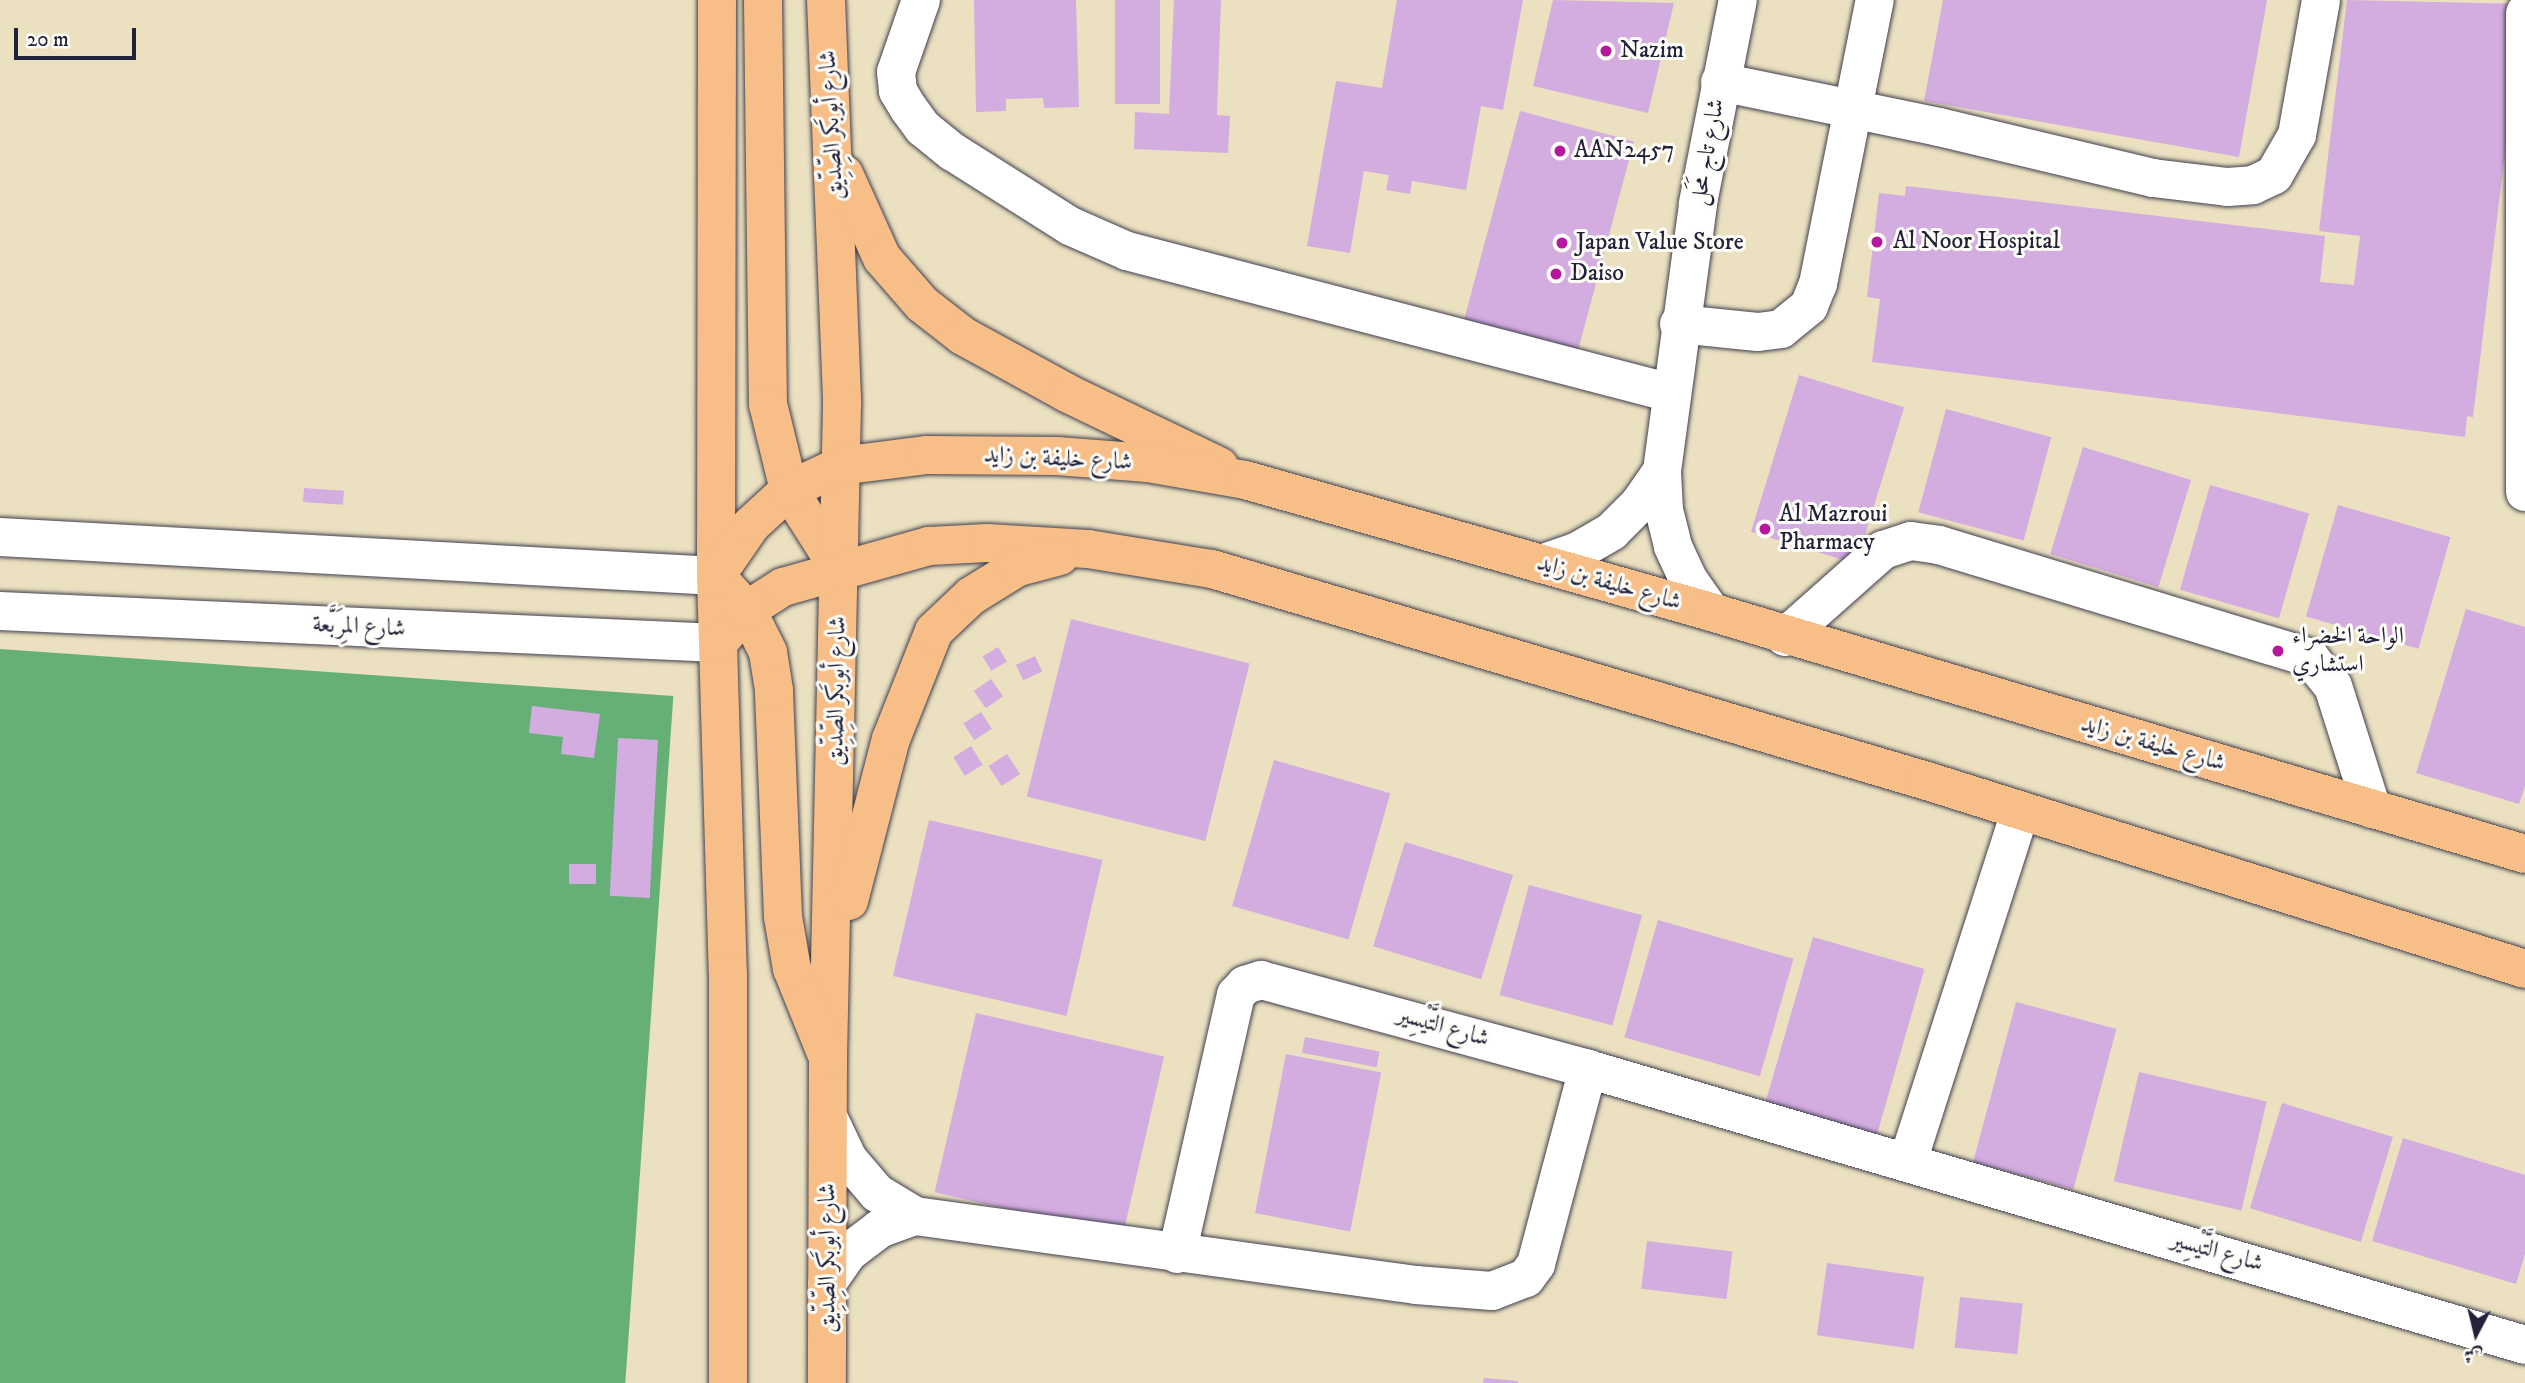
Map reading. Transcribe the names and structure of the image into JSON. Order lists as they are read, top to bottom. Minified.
{"streets":{"main road":["شارع أبوبَكر الصِّدِّيق","شارع خليفة بن زايد"],"street":["شارع تاج مَحَل","شارع المِرَبَّعة","شارع التَّيْسِير"]},"crossings":[["شارع أبوبَكر الصِّدِّيق","شارع خليفة بن زايد"],["شارع تاج مَحَل","شارع خليفة بن زايد"]],"places":["Nazim","AAN2457","Al Noor Hospital","Japan Value Store","Daiso","Al Mazroui Pharmacy","الواحة الخضراء استشاري"],"scale_bar":"20 m","north":"bottom"}
